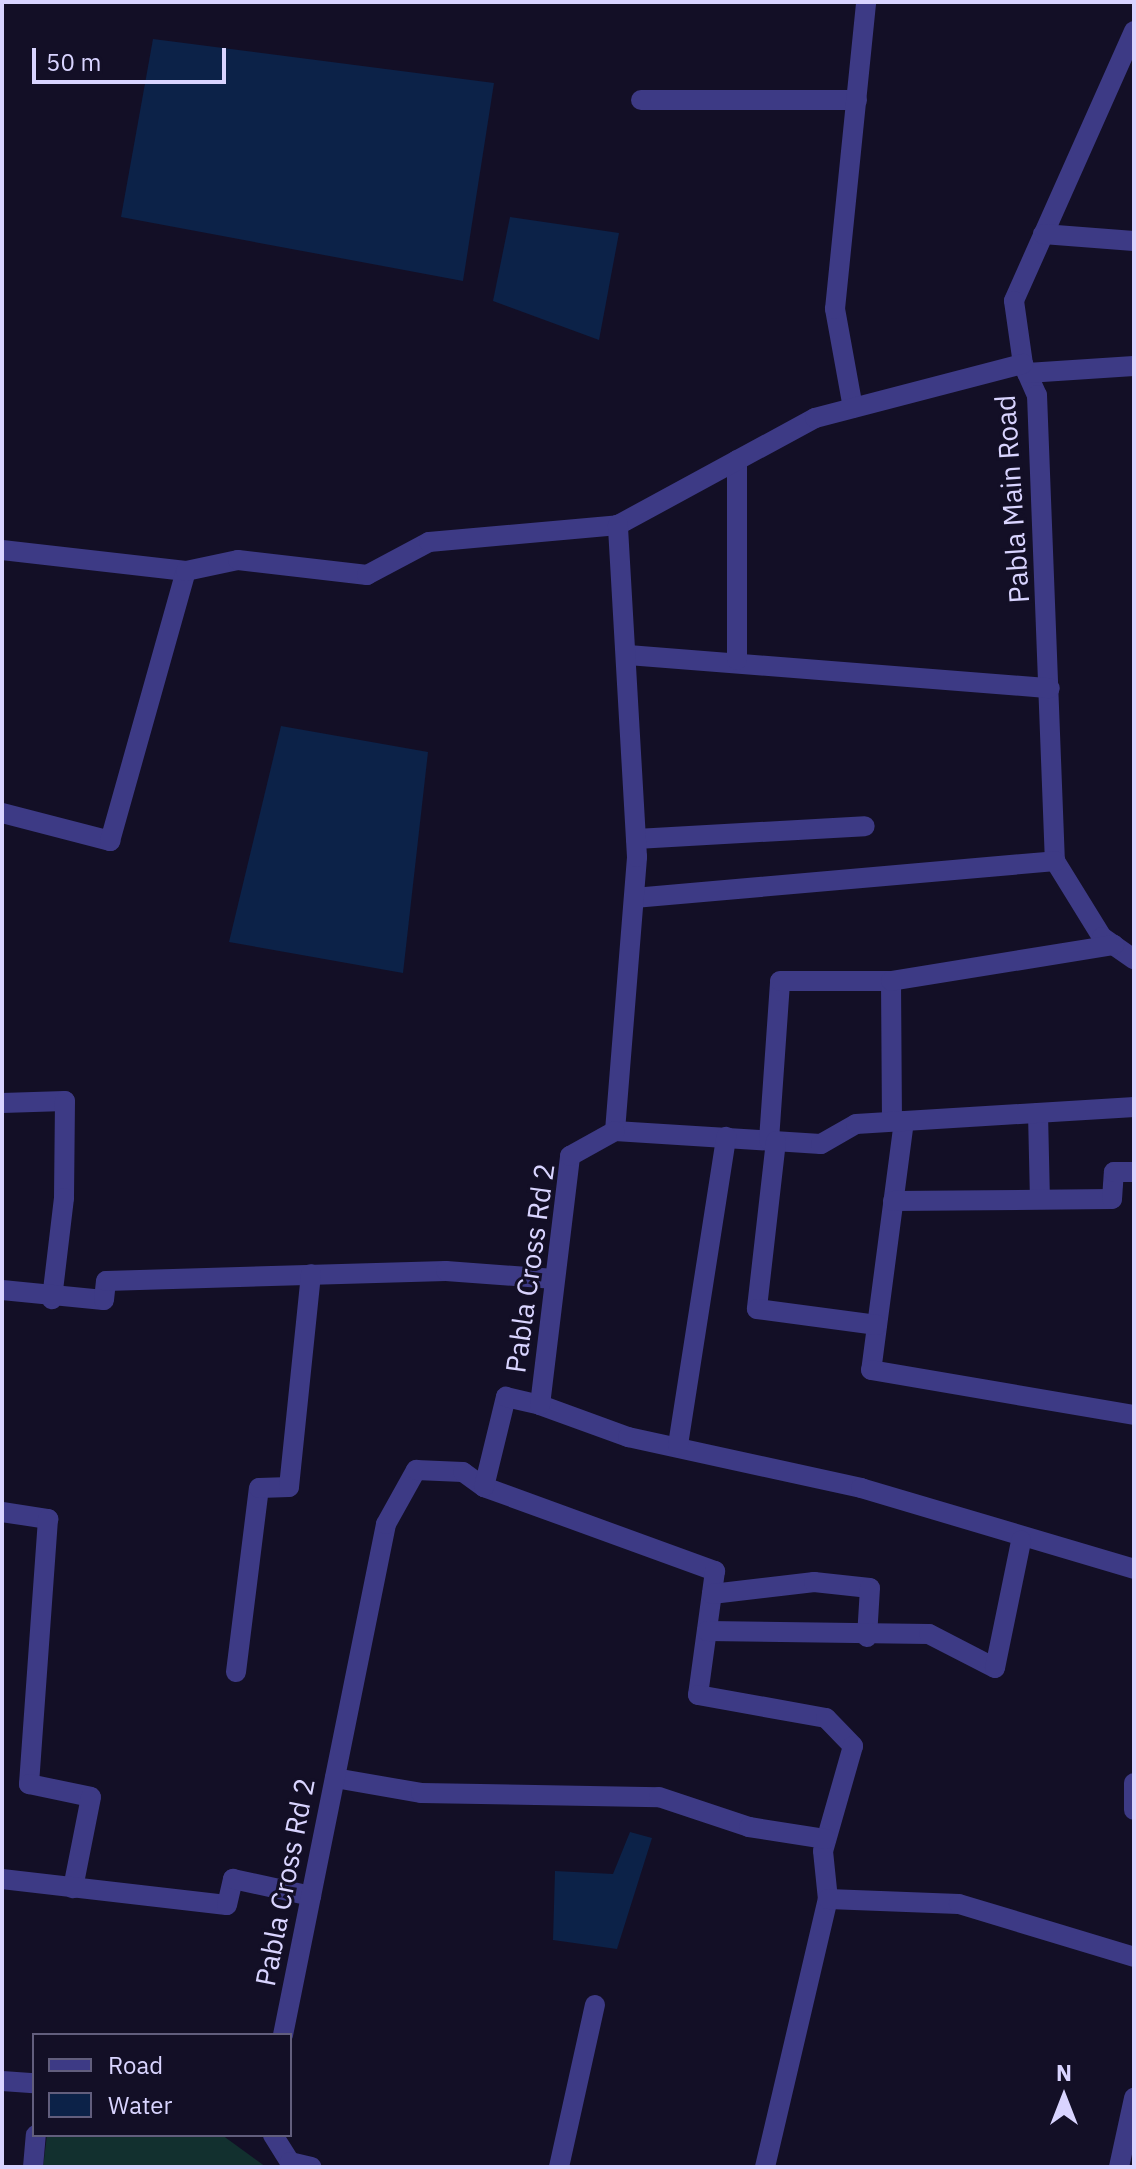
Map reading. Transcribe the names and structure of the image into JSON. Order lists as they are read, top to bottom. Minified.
{"streets":{"street":["Pabla Main Road","Pabla Cross Rd 2"]},"legend":["Road","Water"],"scale_bar":"50 m","north":"top"}
